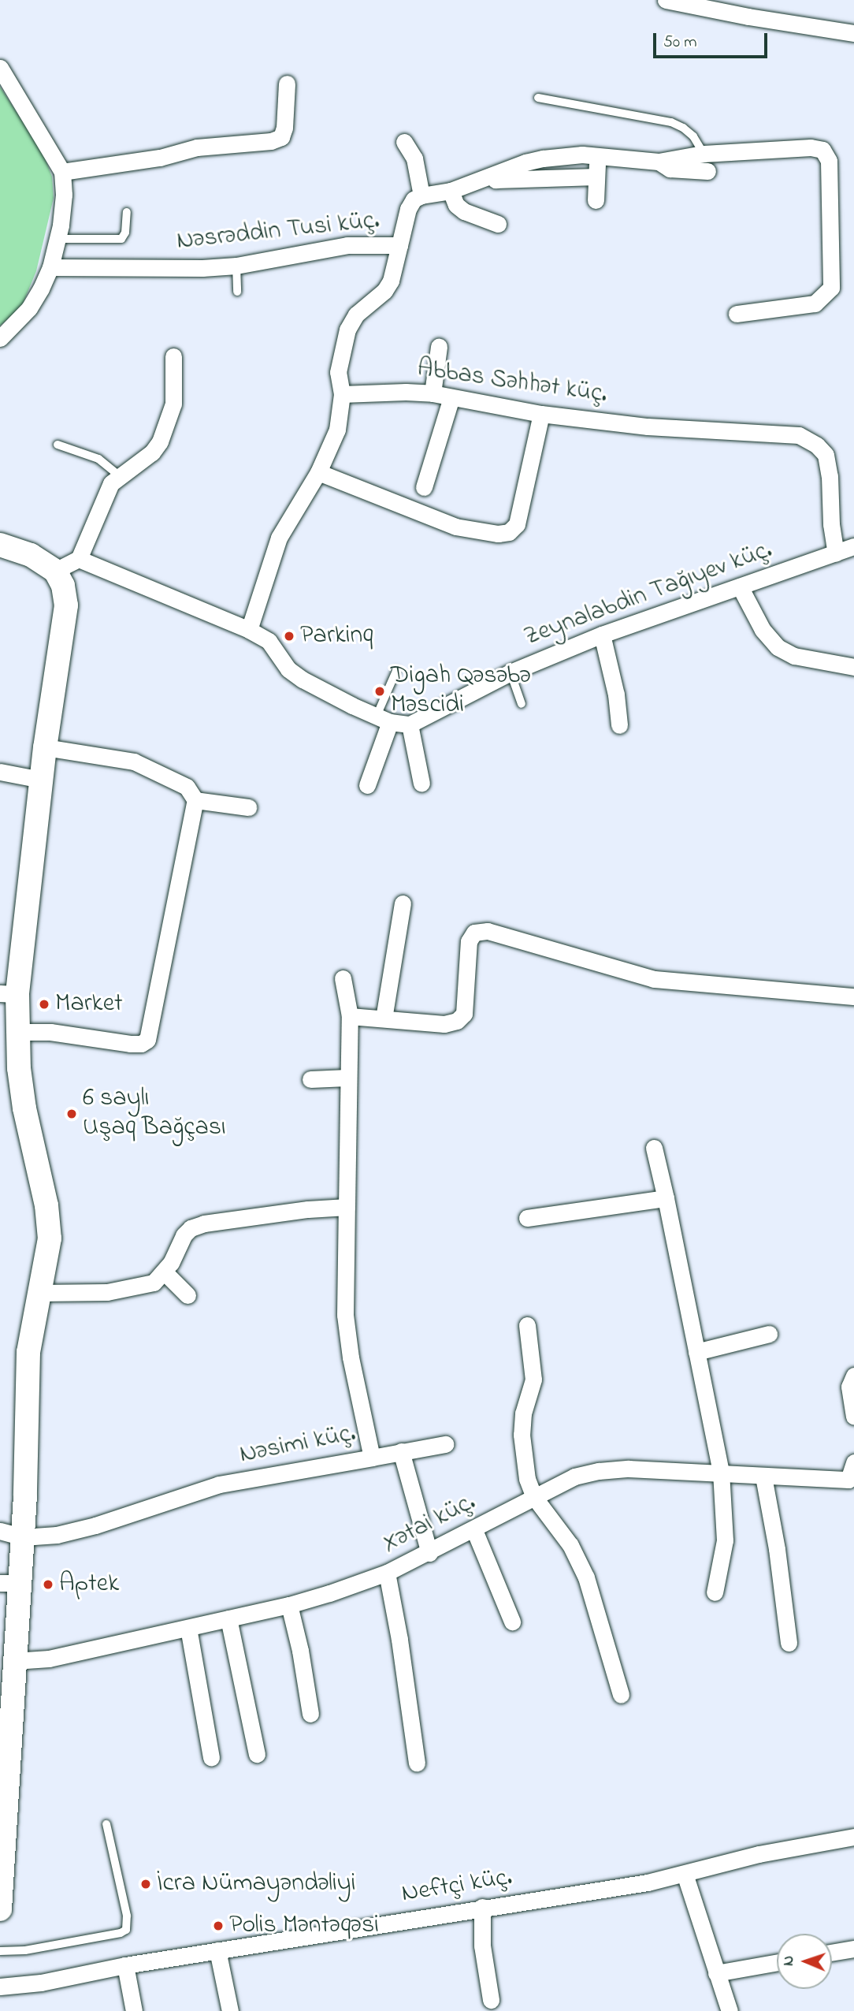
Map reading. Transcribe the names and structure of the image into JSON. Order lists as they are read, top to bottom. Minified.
{"streets":{"street":["Nəsrəddin Tusi küç.","Abbas Səhhət küç.","Zeynalabdin Tağıyev küç.","Nəsimi küç.","Xətai küç.","Neftçi küç."]},"crossings":[["Abbas Səhhət küç.","Zeynalabdin Tağıyev küç."]],"places":["Parkinq","Digah Qəsəbə Məscidi","Market","6 saylı Uşaq Bağçası","Aptek","İcra Nümayəndəliyi","Polis Məntəqəsi"],"scale_bar":"50 m","north":"left"}
